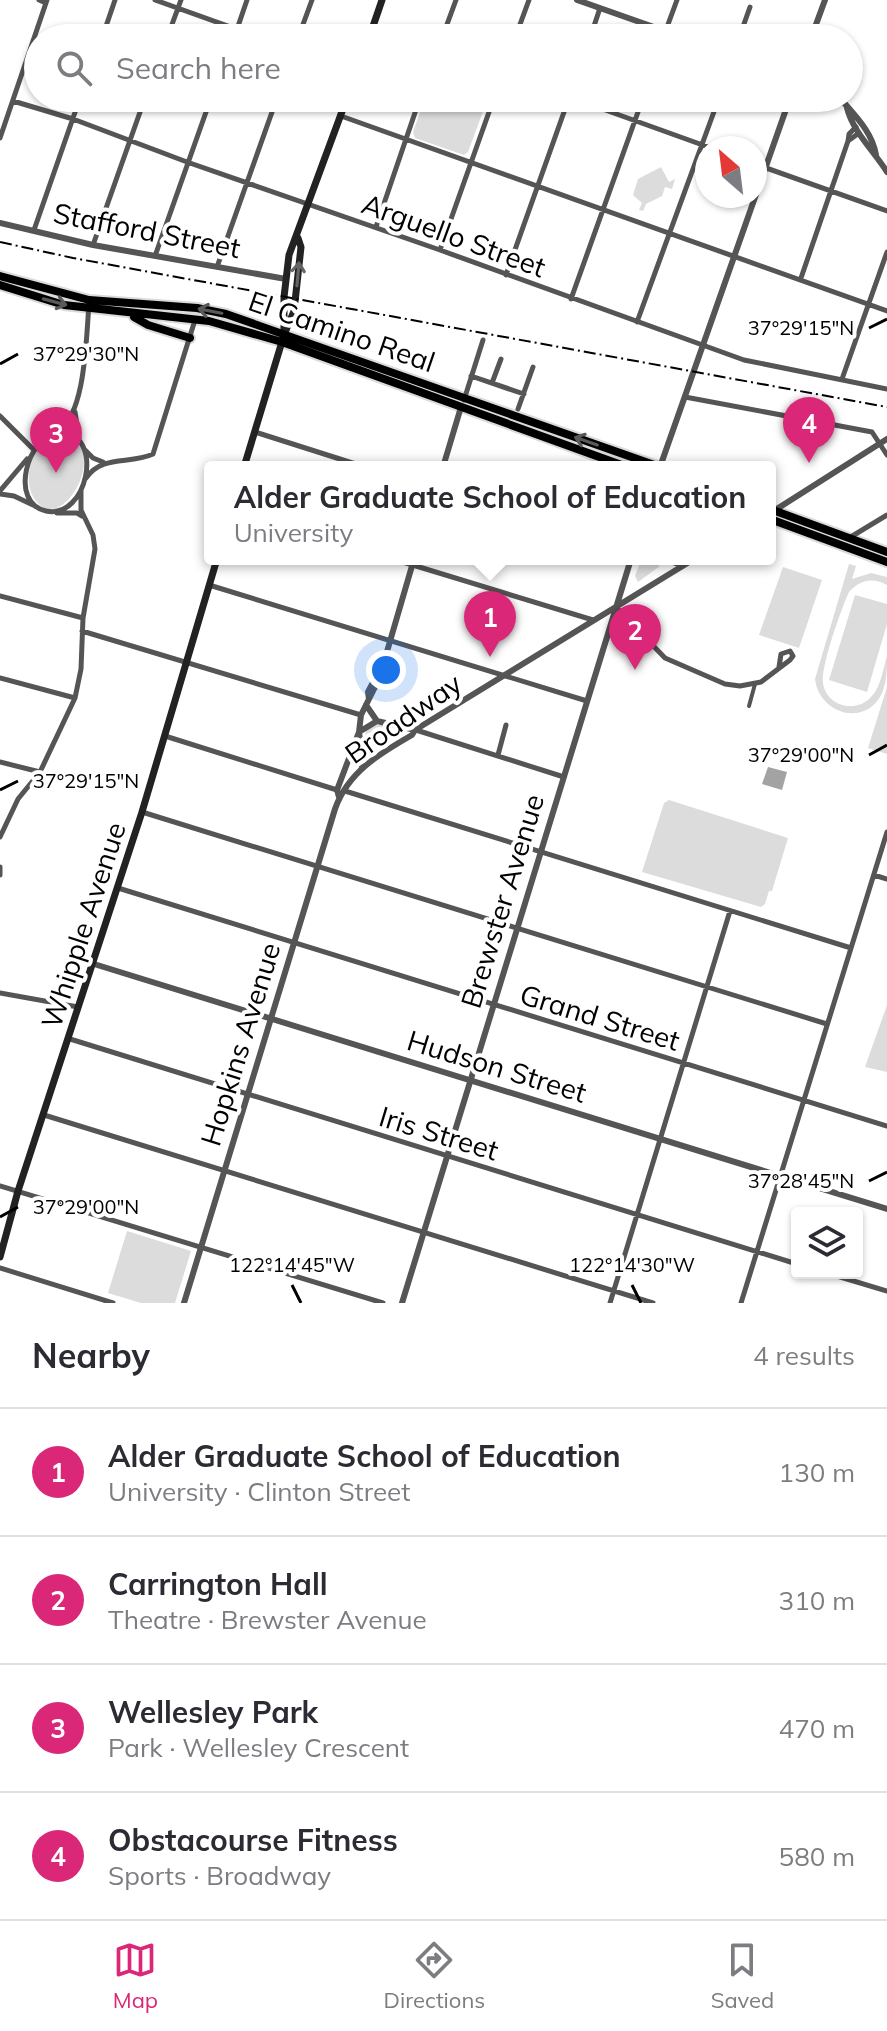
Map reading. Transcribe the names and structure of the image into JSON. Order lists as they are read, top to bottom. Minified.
{"streets":{"main road":["El Camino Real","Whipple Avenue"],"street":["Stafford Street","Arguello Street","Broadway","Brewster Avenue","Grand Street","Hopkins Avenue","Hudson Street","Iris Street"]},"crossings":[["Broadway","Brewster Avenue"],["Broadway","Hopkins Avenue"],["Brewster Avenue","Grand Street"],["Brewster Avenue","Hudson Street"],["Brewster Avenue","Iris Street"],["Whipple Avenue","Grand Street"],["Whipple Avenue","Hudson Street"],["Whipple Avenue","Iris Street"],["Grand Street","Hopkins Avenue"],["Hopkins Avenue","Hudson Street"],["Hopkins Avenue","Iris Street"]],"north":"top left","page":{"search":"Search here","pins":["4","3","1","2"],"popup":["Alder Graduate School of Education","University"],"heading":["Nearby","4 results"],"list":[{"mark":"1","name":"Alder Graduate School of Education","note":"University · Clinton Street","value":"130 m"},{"mark":"2","name":"Carrington Hall","note":"Theatre · Brewster Avenue","value":"310 m"},{"mark":"3","name":"Wellesley Park","note":"Park · Wellesley Crescent","value":"470 m"},{"mark":"4","name":"Obstacourse Fitness","note":"Sports · Broadway","value":"580 m"}],"nav":["Map","Directions","Saved"]},"coordinates":["37°29'15\"N","37°29'30\"N","37°29'00\"N","37°28'45\"N","122°14'45\"W","122°14'30\"W"]}
